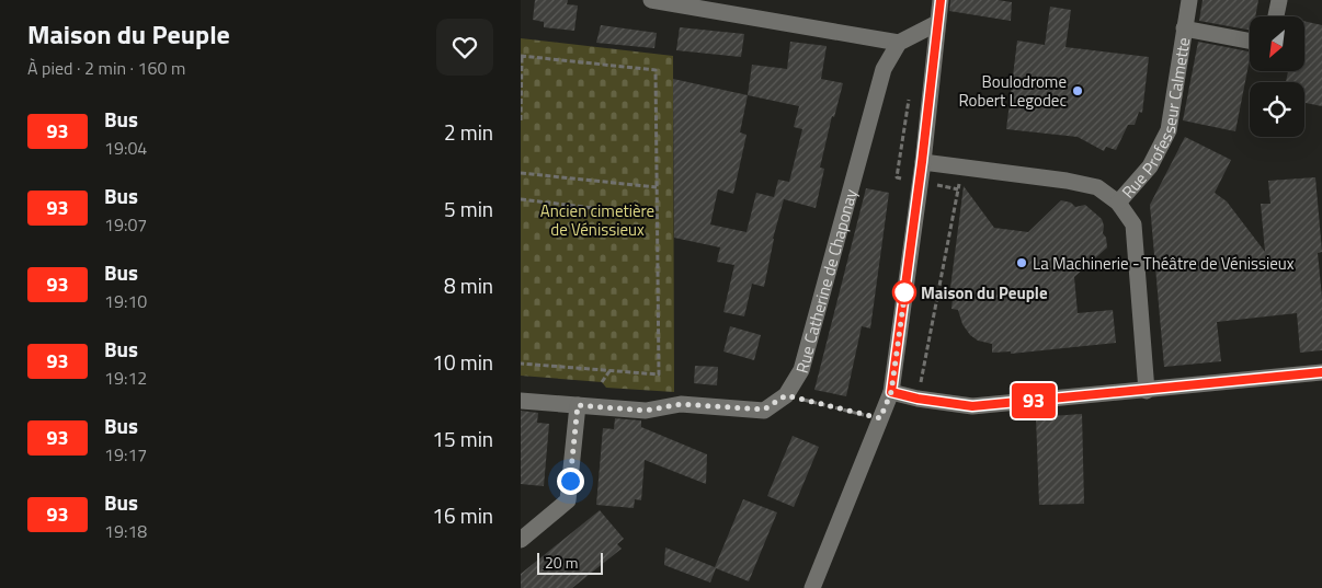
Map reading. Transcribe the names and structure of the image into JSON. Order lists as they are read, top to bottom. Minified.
{"streets":{"street":["Rue Professeur Calmette","Rue Catherine de Chaponay"]},"parks":["Ancien cimetière de Vénissieux"],"places":["Boulodrome Robert Legodec","La Machinerie - Théâtre de Vénissieux","Maison du Peuple"],"lines":["bus line 93"],"scale_bar":"20 m","north":"bottom left","page":{"heading":["Maison du Peuple","À pied · 2 min · 160 m"],"on_map":"93","list":[{"mark":"93","name":"Bus","note":"19:04","value":"2 min"},{"mark":"93","name":"Bus","note":"19:07","value":"5 min"},{"mark":"93","name":"Bus","note":"19:10","value":"8 min"},{"mark":"93","name":"Bus","note":"19:12","value":"10 min"},{"mark":"93","name":"Bus","note":"19:17","value":"15 min"},{"mark":"93","name":"Bus","note":"19:18","value":"16 min"}],"scale":"20 m"}}
